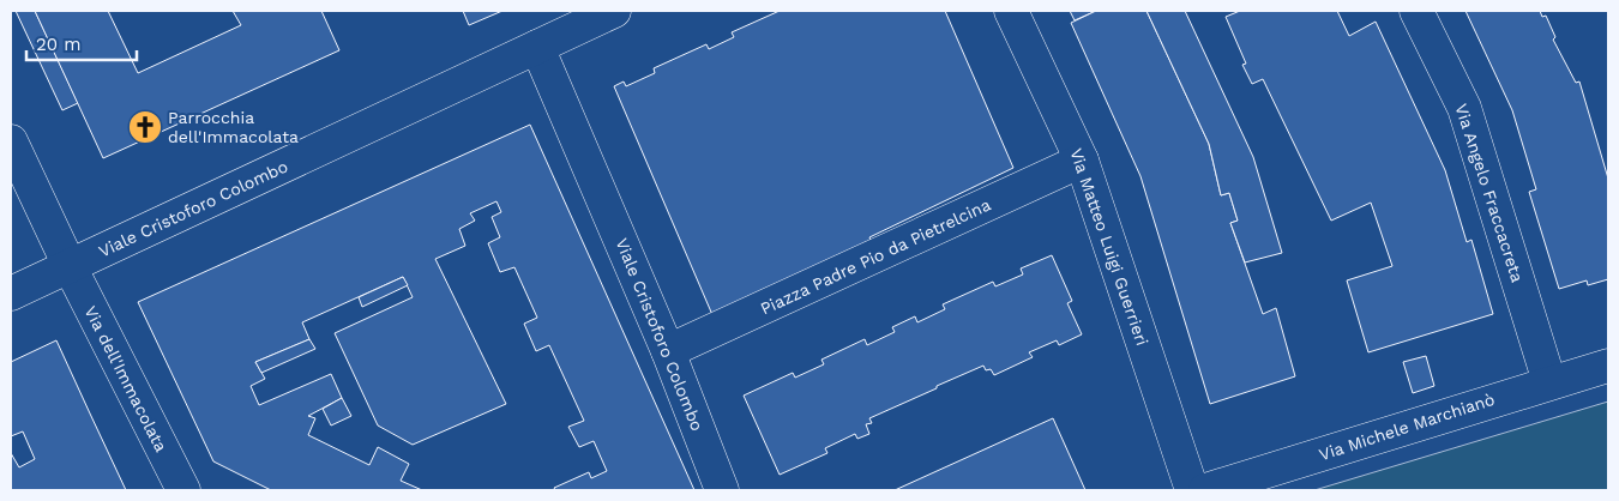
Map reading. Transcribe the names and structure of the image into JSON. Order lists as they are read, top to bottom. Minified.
{"streets":{"street":["Via Angelo Fraccacreta","Viale Cristoforo Colombo","Via Matteo Luigi Guerrieri","Piazza Padre Pio da Pietrelcina","Via dell'Immacolata","Via Michele Marchianò"]},"crossings":[["Via Angelo Fraccacreta","Via Michele Marchianò"],["Viale Cristoforo Colombo","Piazza Padre Pio da Pietrelcina"],["Viale Cristoforo Colombo","Via dell'Immacolata"],["Via Matteo Luigi Guerrieri","Piazza Padre Pio da Pietrelcina"]],"places":{"church":["Parrocchia dell'Immacolata"]},"scale_bar":"20 m"}
